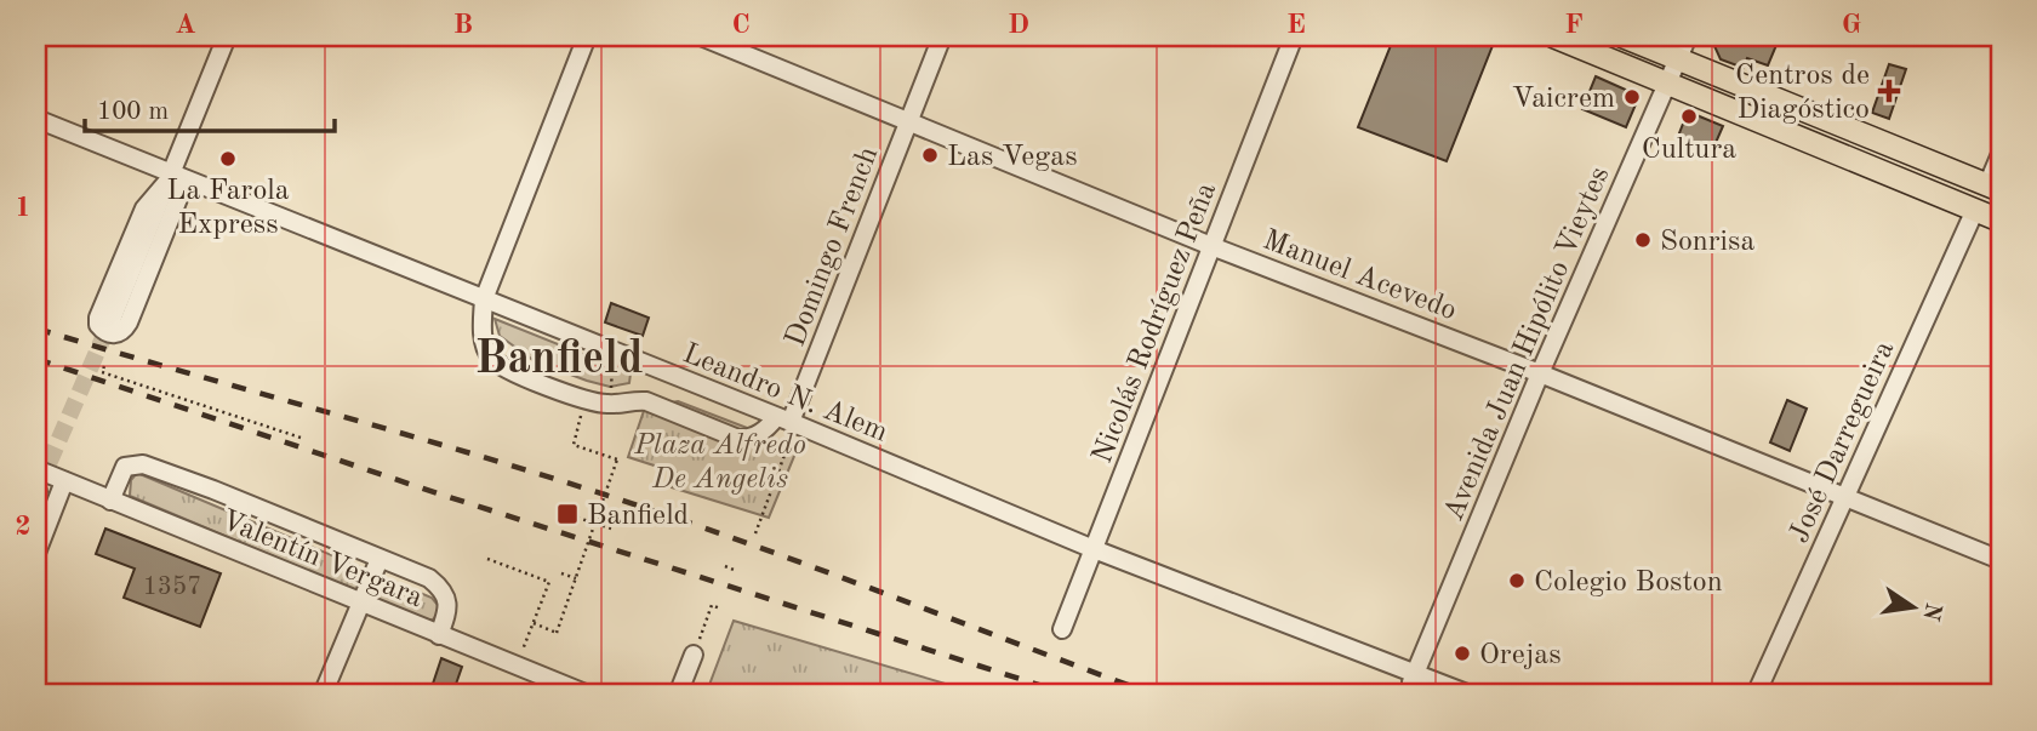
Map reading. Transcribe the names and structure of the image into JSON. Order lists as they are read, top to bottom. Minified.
{"streets":{"street":["Domingo French","Manuel Acevedo","Nicolás Rodríguez Peña","Avenida Juan Hipólito Vieytes","Leandro N. Alem","José Darregueira","Valentín Vergara"]},"crossings":[["Domingo French","Manuel Acevedo"],["Domingo French","Leandro N. Alem"],["Manuel Acevedo","Nicolás Rodríguez Peña"],["Manuel Acevedo","Avenida Juan Hipólito Vieytes"],["Manuel Acevedo","José Darregueira"],["Nicolás Rodríguez Peña","Leandro N. Alem"],["Avenida Juan Hipólito Vieytes","Leandro N. Alem"]],"districts":["Banfield"],"parks":["Plaza Alfredo De Angelis"],"places":{"health":["Centros de Diagóstico"],"other":["Vaicrem","Cultura","Las Vegas","La Farola Express","Sonrisa","Colegio Boston","Orejas"],"transit":["Banfield"]},"house_numbers":["1357"],"scale_bar":"100 m","north":"right","grid":{"columns":["A","B","C","D","E","F","G"],"rows":["1","2"]}}
